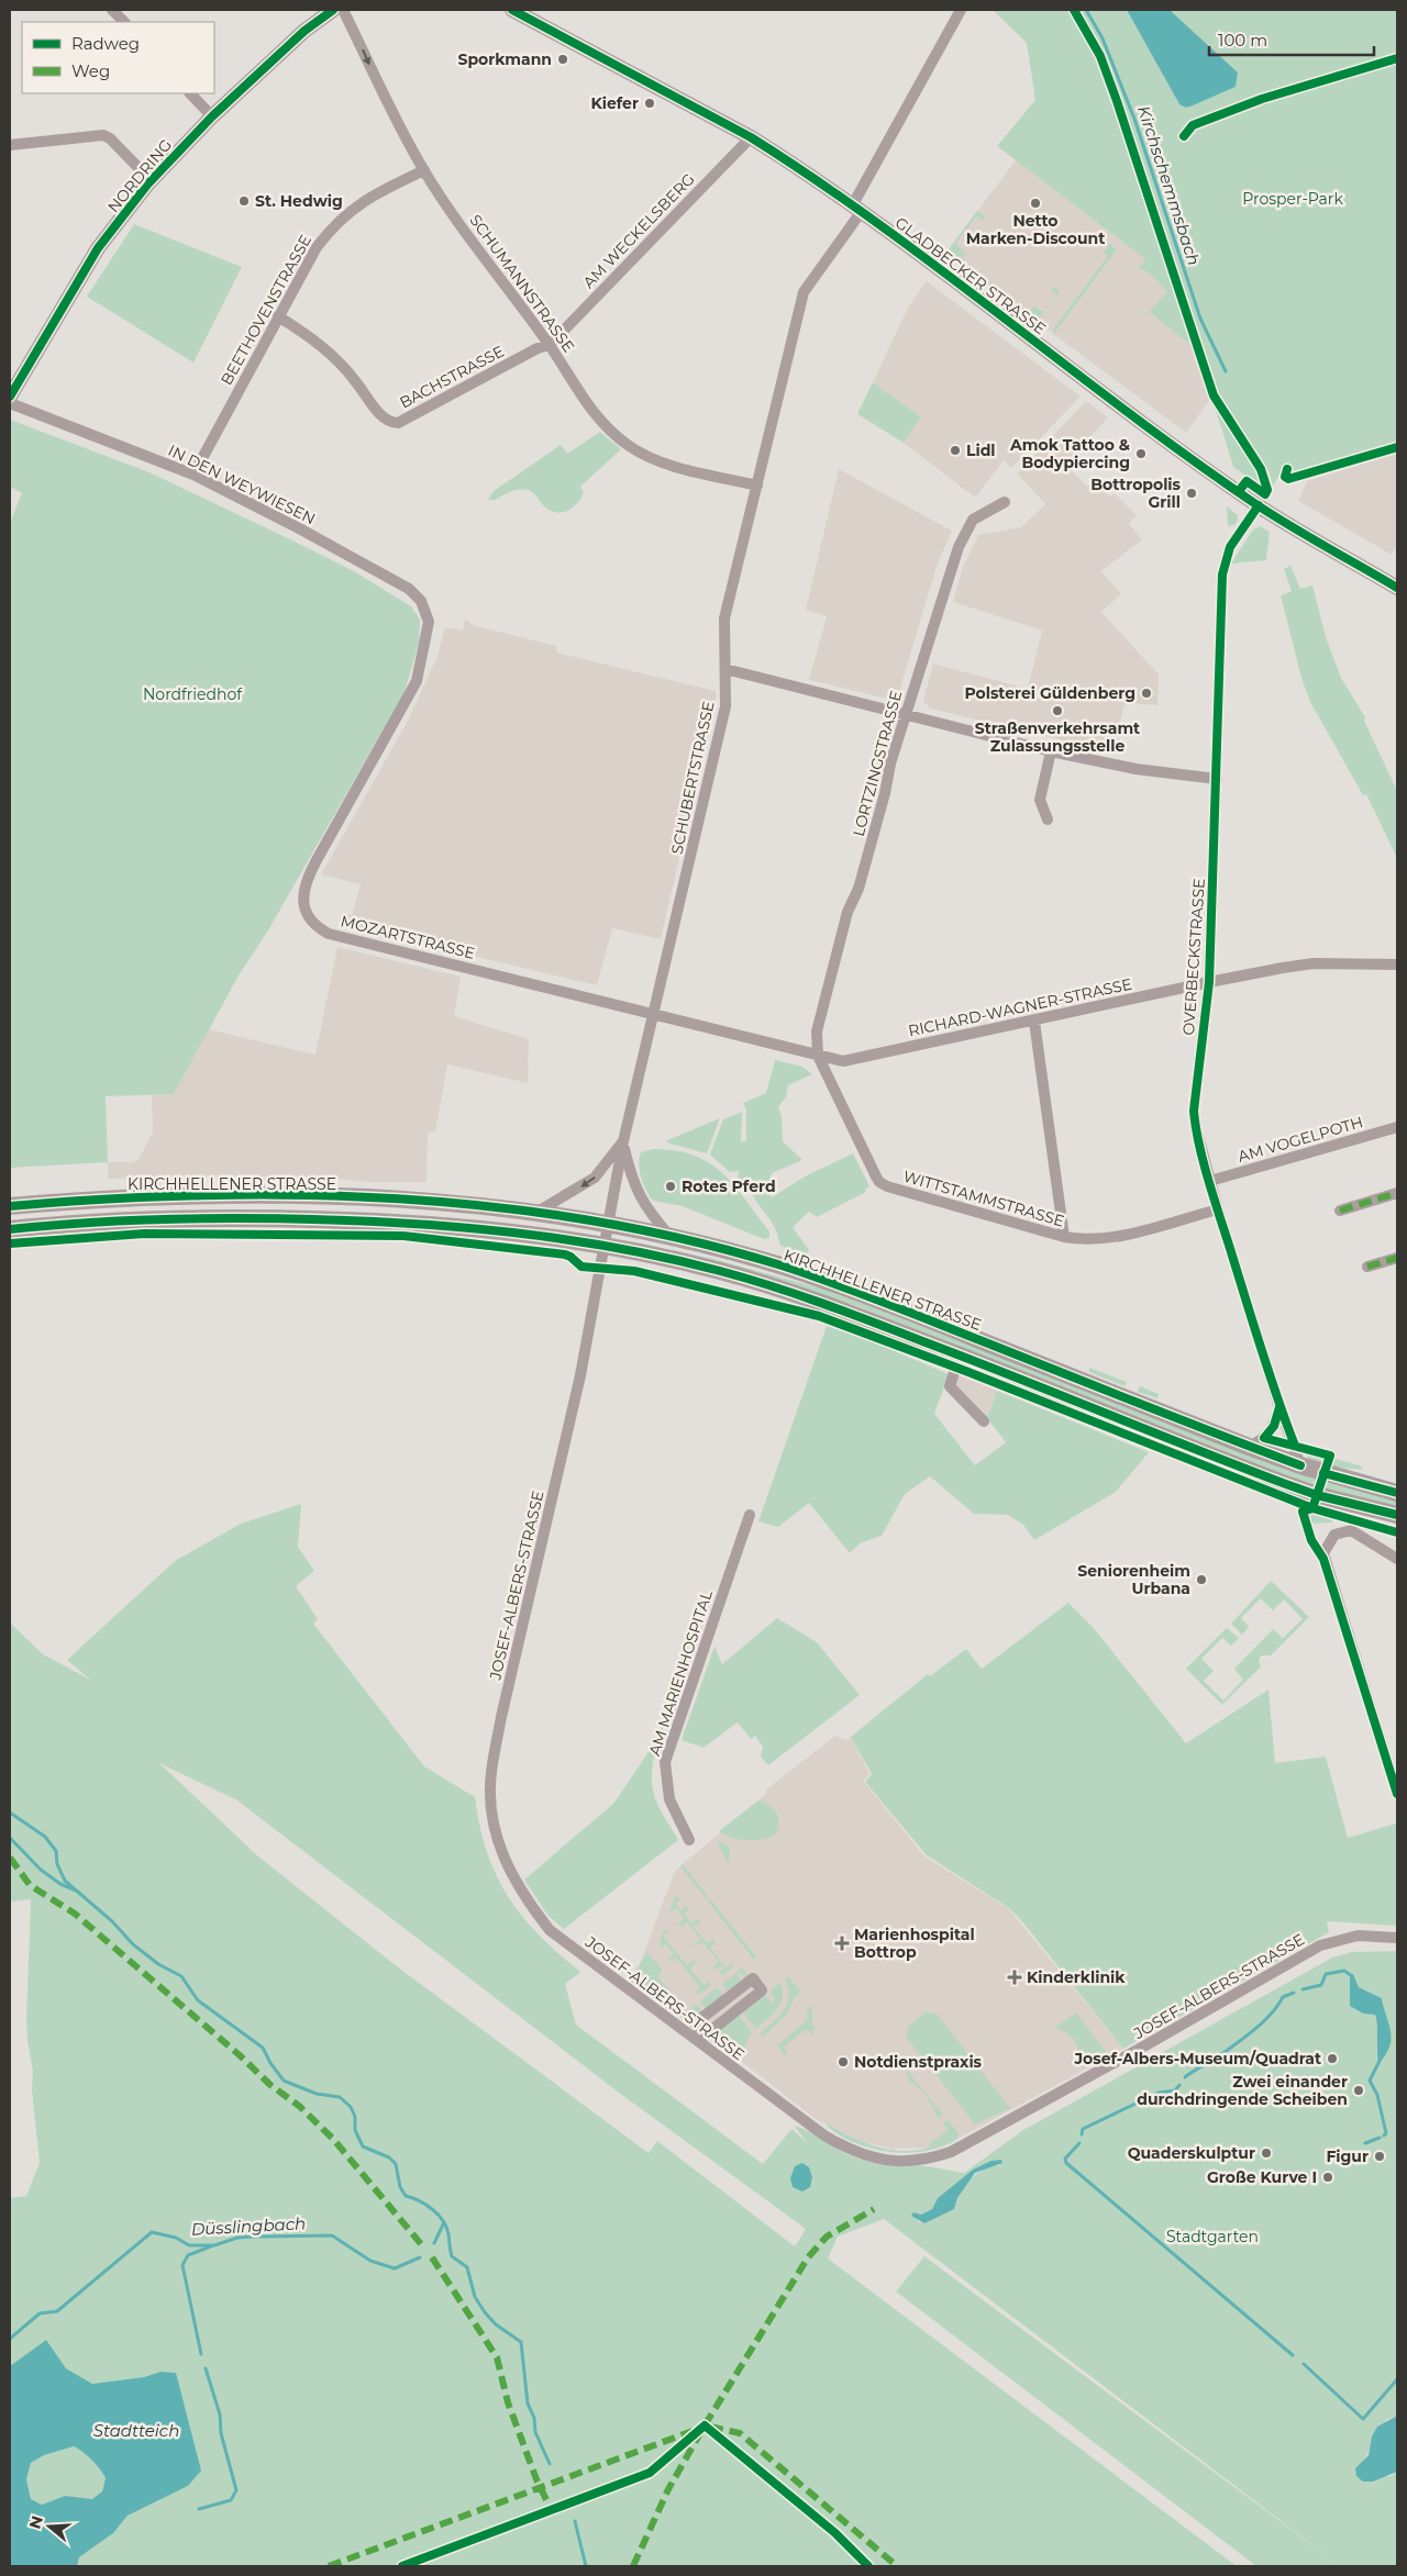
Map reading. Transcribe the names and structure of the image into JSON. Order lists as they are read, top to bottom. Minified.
{"streets":{"main road":["NORDRING","GLADBECKER STRASSE","KIRCHHELLENER STRASSE"],"street":["AM WECKELSBERG","SCHUMANNSTRASSE","BEETHOVENSTRASSE","BACHSTRASSE","IN DEN WEYWIESEN","LORTZINGSTRASSE","SCHUBERTSTRASSE","MOZARTSTRASSE","OVERBECKSTRASSE","RICHARD-WAGNER-STRASSE","AM VOGELPOTH","WITTSTAMMSTRASSE","JOSEF-ALBERS-STRASSE","AM MARIENHOSPITAL"]},"crossings":[["AM WECKELSBERG","GLADBECKER STRASSE"],["AM WECKELSBERG","SCHUMANNSTRASSE"],["AM WECKELSBERG","BACHSTRASSE"],["GLADBECKER STRASSE","SCHUBERTSTRASSE"],["GLADBECKER STRASSE","OVERBECKSTRASSE"],["SCHUMANNSTRASSE","BEETHOVENSTRASSE"],["SCHUMANNSTRASSE","BACHSTRASSE"],["SCHUMANNSTRASSE","SCHUBERTSTRASSE"],["BEETHOVENSTRASSE","BACHSTRASSE"],["BEETHOVENSTRASSE","IN DEN WEYWIESEN"],["IN DEN WEYWIESEN","MOZARTSTRASSE"],["LORTZINGSTRASSE","RICHARD-WAGNER-STRASSE"],["LORTZINGSTRASSE","WITTSTAMMSTRASSE"],["SCHUBERTSTRASSE","MOZARTSTRASSE"],["SCHUBERTSTRASSE","RICHARD-WAGNER-STRASSE"],["SCHUBERTSTRASSE","KIRCHHELLENER STRASSE"],["MOZARTSTRASSE","RICHARD-WAGNER-STRASSE"],["OVERBECKSTRASSE","RICHARD-WAGNER-STRASSE"],["OVERBECKSTRASSE","AM VOGELPOTH"],["OVERBECKSTRASSE","KIRCHHELLENER STRASSE"],["OVERBECKSTRASSE","WITTSTAMMSTRASSE"],["RICHARD-WAGNER-STRASSE","WITTSTAMMSTRASSE"]],"water":["Kirchschemmsbach","Düsslingbach","Stadtteich"],"parks":["Prosper-Park","Nordfriedhof","Stadtgarten"],"places":{"other":["Sporkmann","Kiefer","St. Hedwig","Netto Marken-Discount","Lidl","Amok Tattoo & Bodypiercing","Bottropolis Grill","Polsterei Güldenberg","Straßenverkehrsamt Zulassungsstelle","Rotes Pferd","Seniorenheim Urbana","Josef-Albers-Museum/Quadrat","Notdienstpraxis","Zwei einander durchdringende Scheiben","Quaderskulptur","Figur","Große Kurve I"],"health":["Marienhospital Bottrop","Kinderklinik"]},"legend":["Radweg","Weg"],"scale_bar":"100 m","north":"left"}
